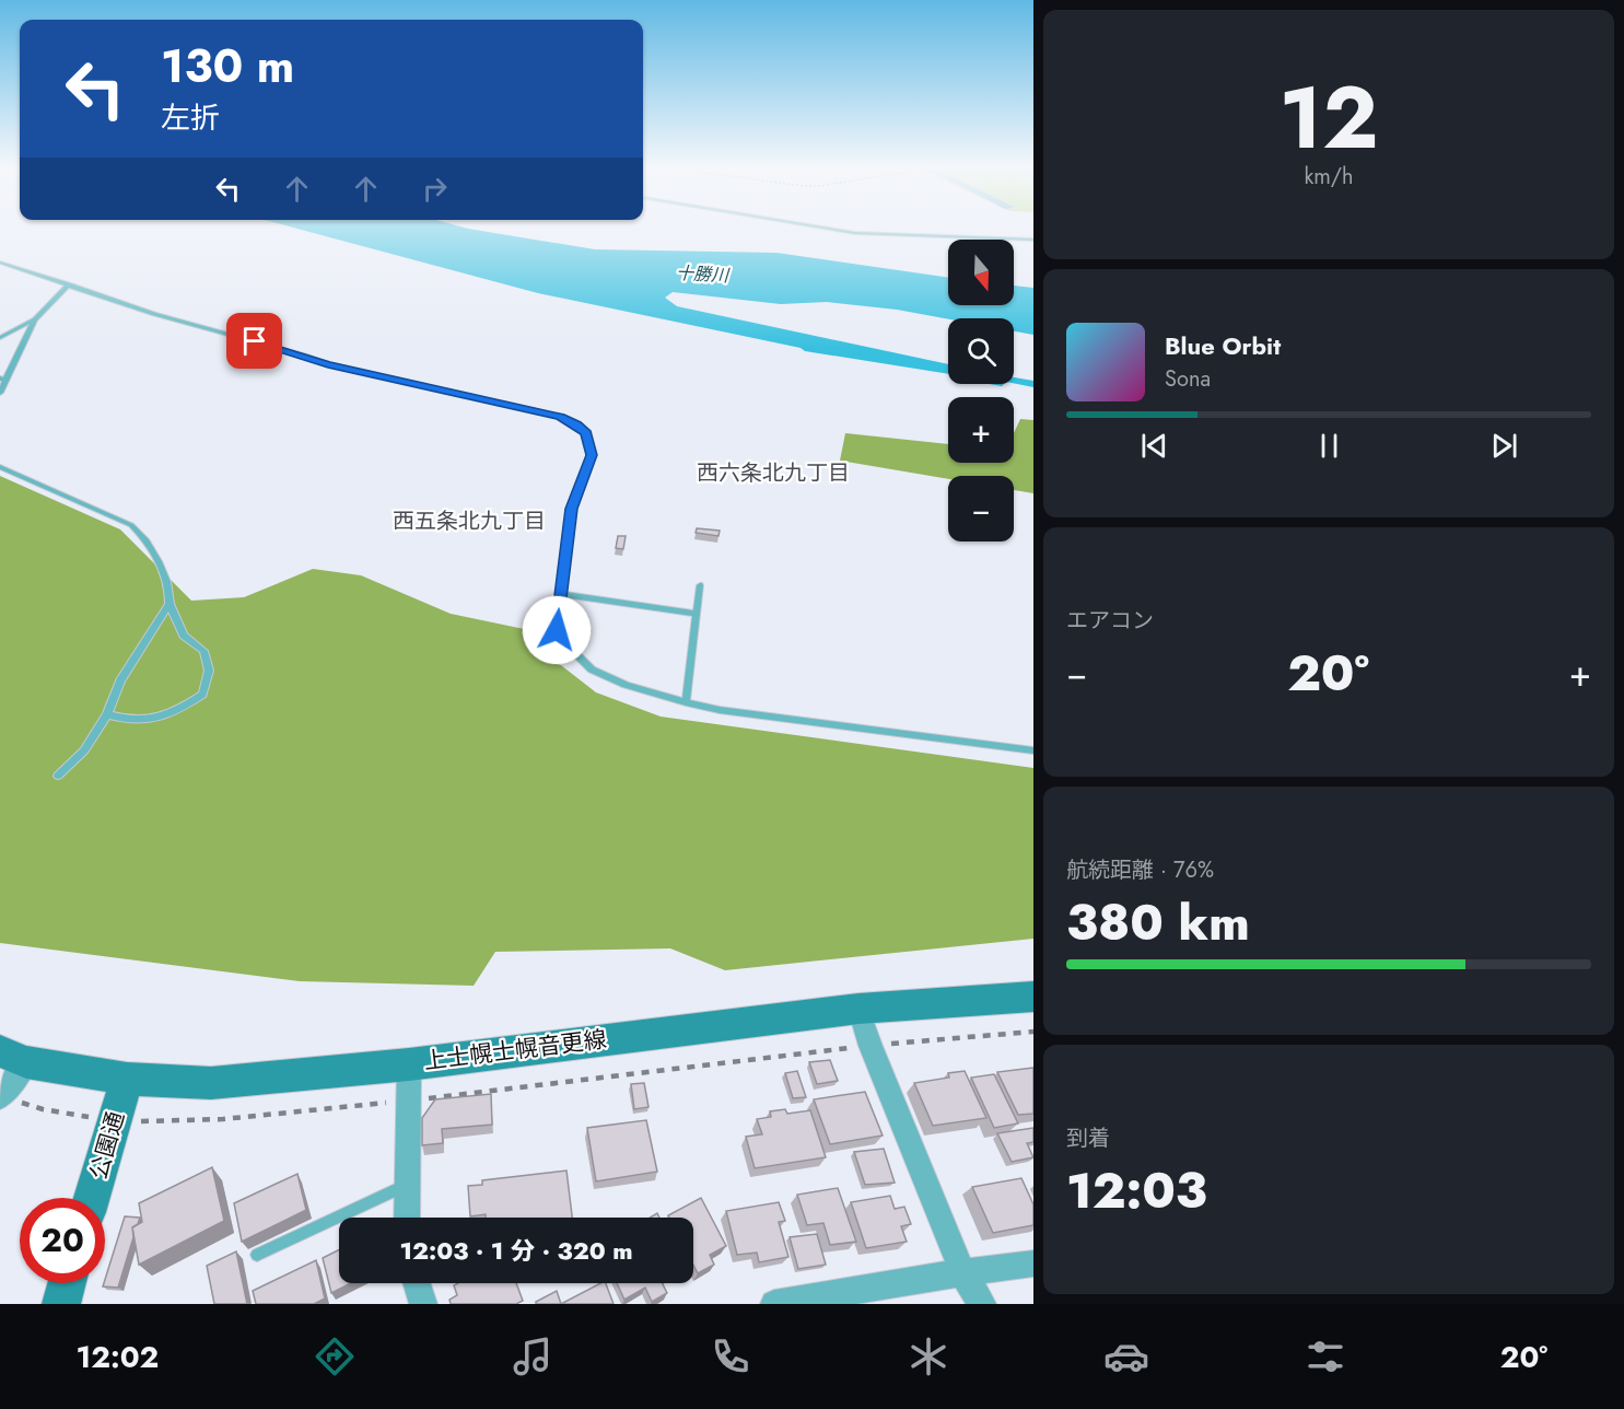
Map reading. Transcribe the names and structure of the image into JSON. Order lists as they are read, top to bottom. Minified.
{"streets":{"main road":["上士幌士幌音更線","公園通"]},"crossings":[["上士幌士幌音更線","公園通"]],"districts":["西六条北九丁目","西五条北九丁目"],"water":["十勝川"],"north":"bottom","page":{"tile":[["12","km/h"],"エアコン",["航続距離 · 76%","380 km"],["到着","12:03"]],"turn":["130 m","左折"],"map_buttons":["+","−"],"song":["Blue Orbit","Sona"],"heat":["−","20°","+"],"limit":"20","trip":"12:03 · 1 分 · 320 m","tabs":["12:02","20°"]}}
